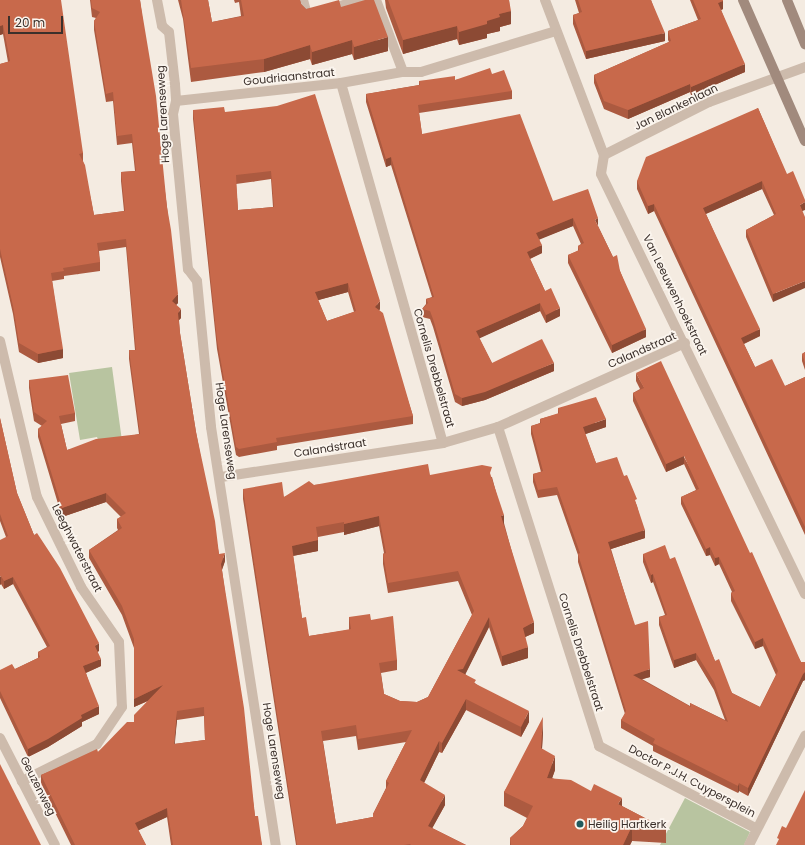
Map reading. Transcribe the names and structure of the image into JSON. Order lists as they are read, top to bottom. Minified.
{"streets":{"street":["Goudriaanstraat","Jan Blankenlaan","Hoge Larenseweg","Van Leeuwenhoekstraat","Calandstraat","Cornelis Drebbelstraat","Leeghwaterstraat","Doctor P.J.H. Cuypersplein","Geuzenweg"]},"crossings":[["Goudriaanstraat","Hoge Larenseweg"],["Goudriaanstraat","Van Leeuwenhoekstraat"],["Goudriaanstraat","Cornelis Drebbelstraat"],["Jan Blankenlaan","Van Leeuwenhoekstraat"],["Hoge Larenseweg","Calandstraat"],["Van Leeuwenhoekstraat","Calandstraat"],["Calandstraat","Cornelis Drebbelstraat"],["Cornelis Drebbelstraat","Doctor P.J.H. Cuypersplein"],["Leeghwaterstraat","Geuzenweg"]],"places":["Heilig Hartkerk"],"scale_bar":"20 m"}
